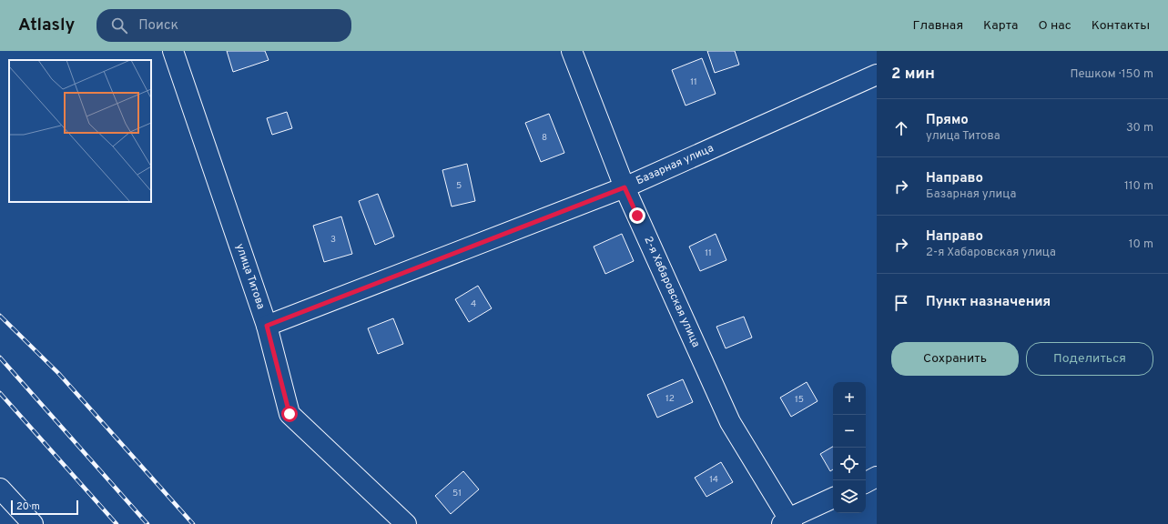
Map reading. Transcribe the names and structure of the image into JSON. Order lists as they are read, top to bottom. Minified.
{"streets":{"street":["Базарная улица","улица Титова","2-я Хабаровская улица"]},"crossings":[["Базарная улица","улица Титова"],["Базарная улица","2-я Хабаровская улица"]],"house_numbers":["11","8","5","3","11","4","12","15","14","51"],"scale_bar":"20 m","page":{"header":"Atlasly","search":"Поиск","nav":["Главная","Карта","О нас","Контакты"],"heading":["2 мин","Пешком · 150 m"],"list":[["Прямо","улица Титова","30 m"],["Направо","Базарная улица","110 m"],["Направо","2-я Хабаровская улица","10 m"],"Пункт назначения"],"buttons":["Сохранить","Поделиться"],"map_buttons":["+","−"],"scale":"20 m"}}
